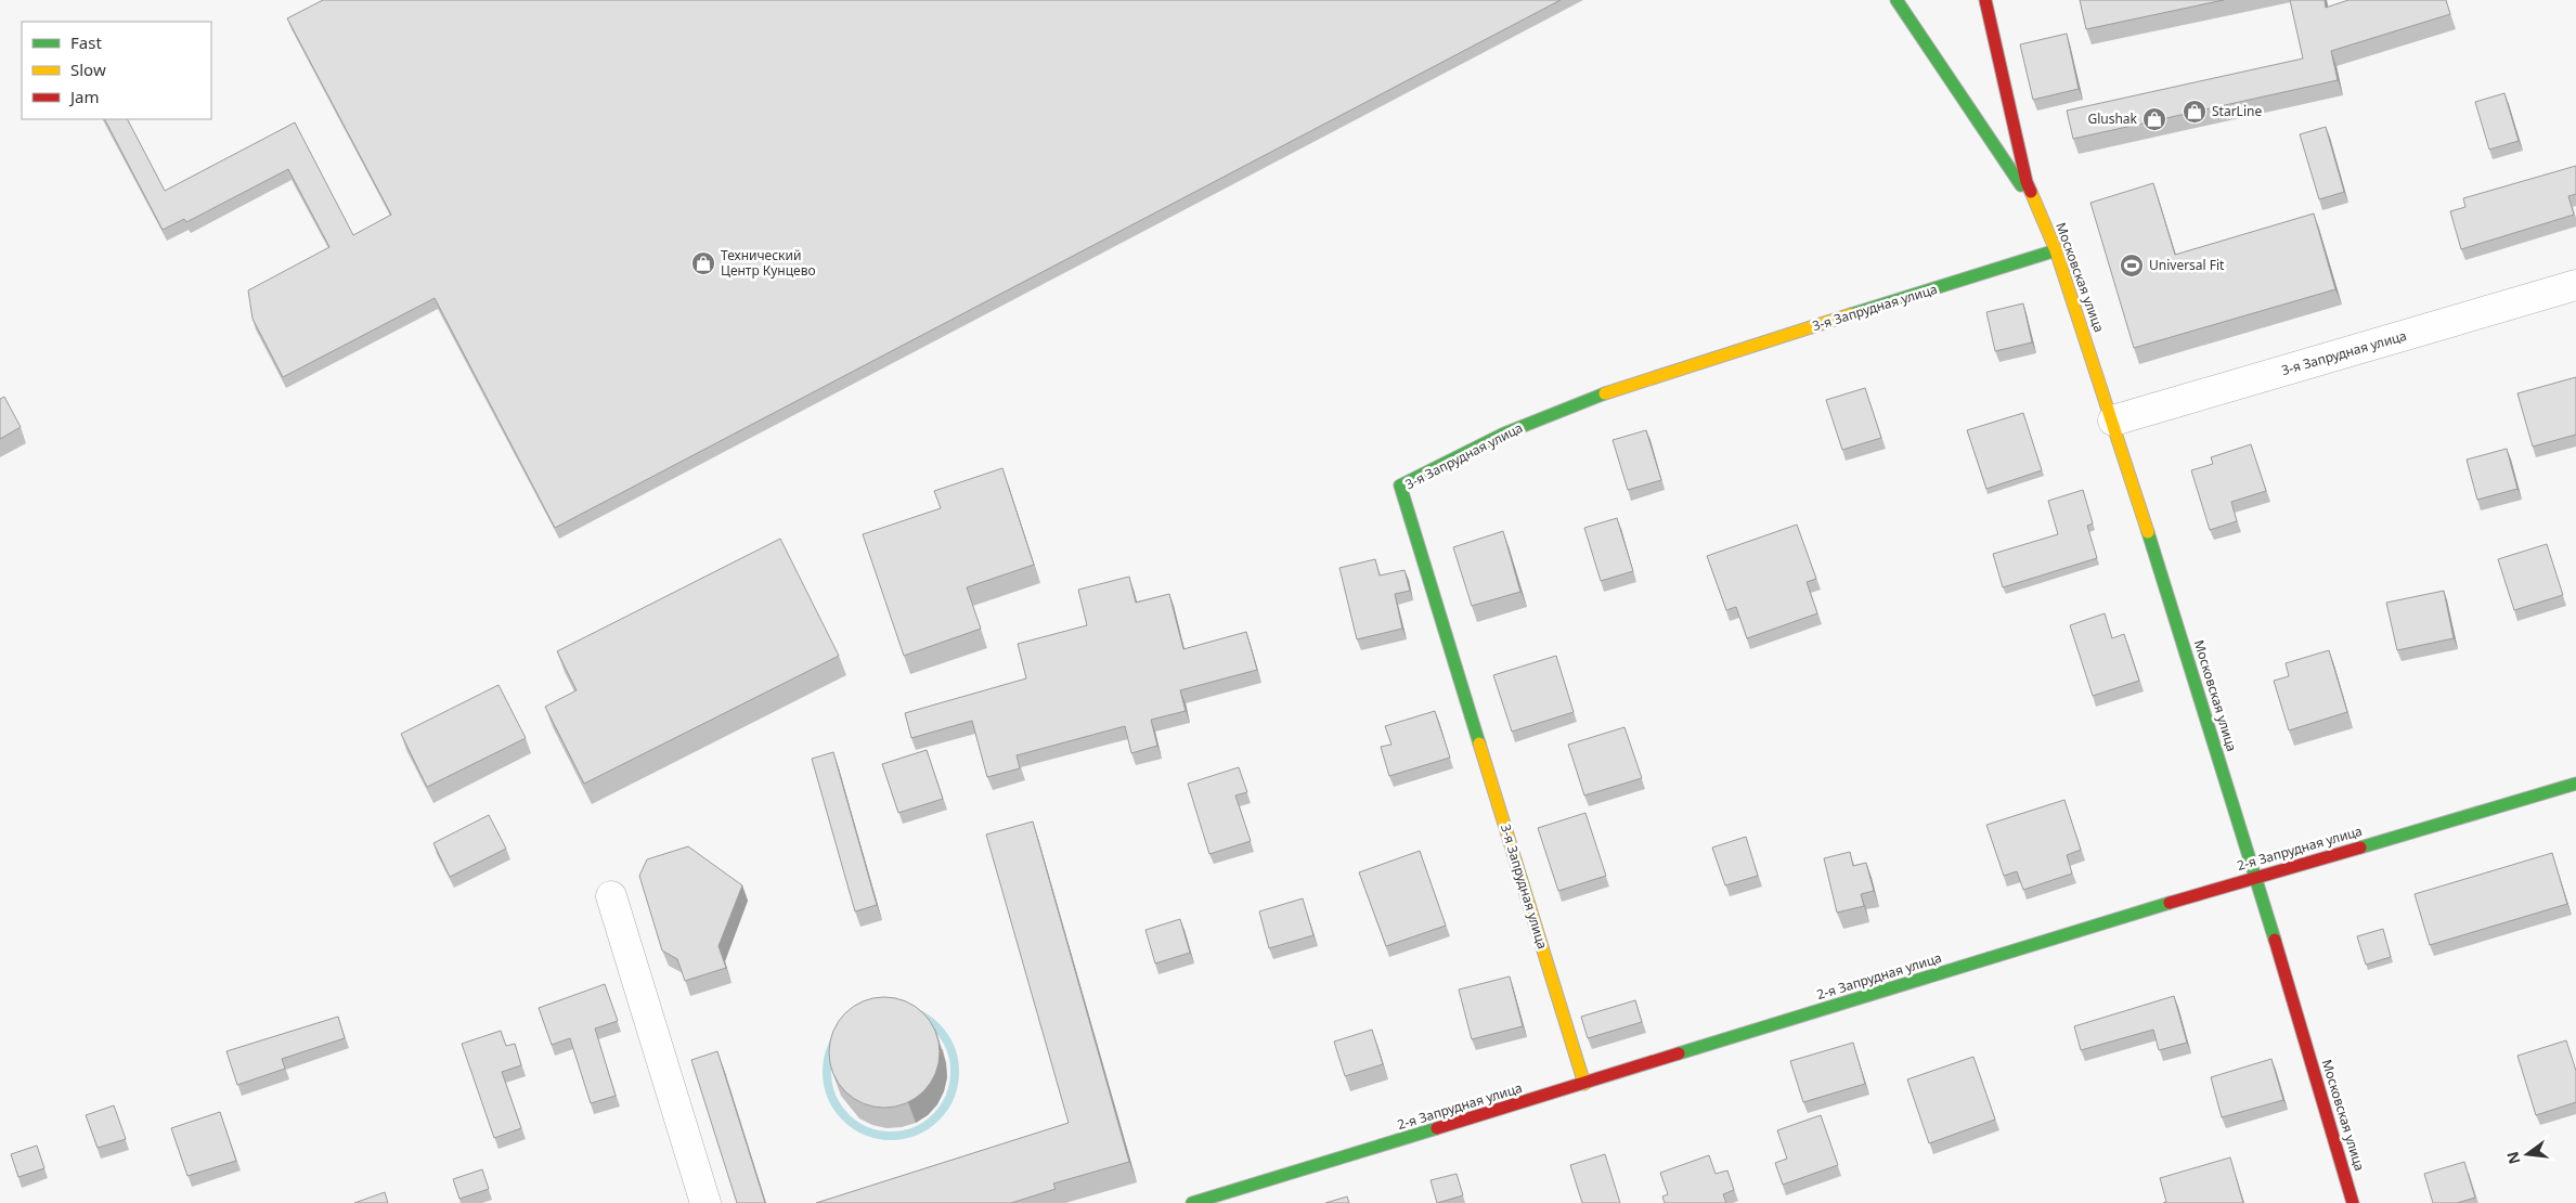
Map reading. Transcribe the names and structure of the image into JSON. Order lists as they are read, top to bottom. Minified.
{"streets":{"street":["Московская улица","3-я Запрудная улица","2-я Запрудная улица"]},"crossings":[["Московская улица","3-я Запрудная улица"],["Московская улица","2-я Запрудная улица"],["3-я Запрудная улица","2-я Запрудная улица"]],"places":{"shop":["StarLine","Glushak","Технический Центр Кунцево"],"sports":["Universal Fit"]},"legend":["Fast","Slow","Jam"],"north":"left"}
